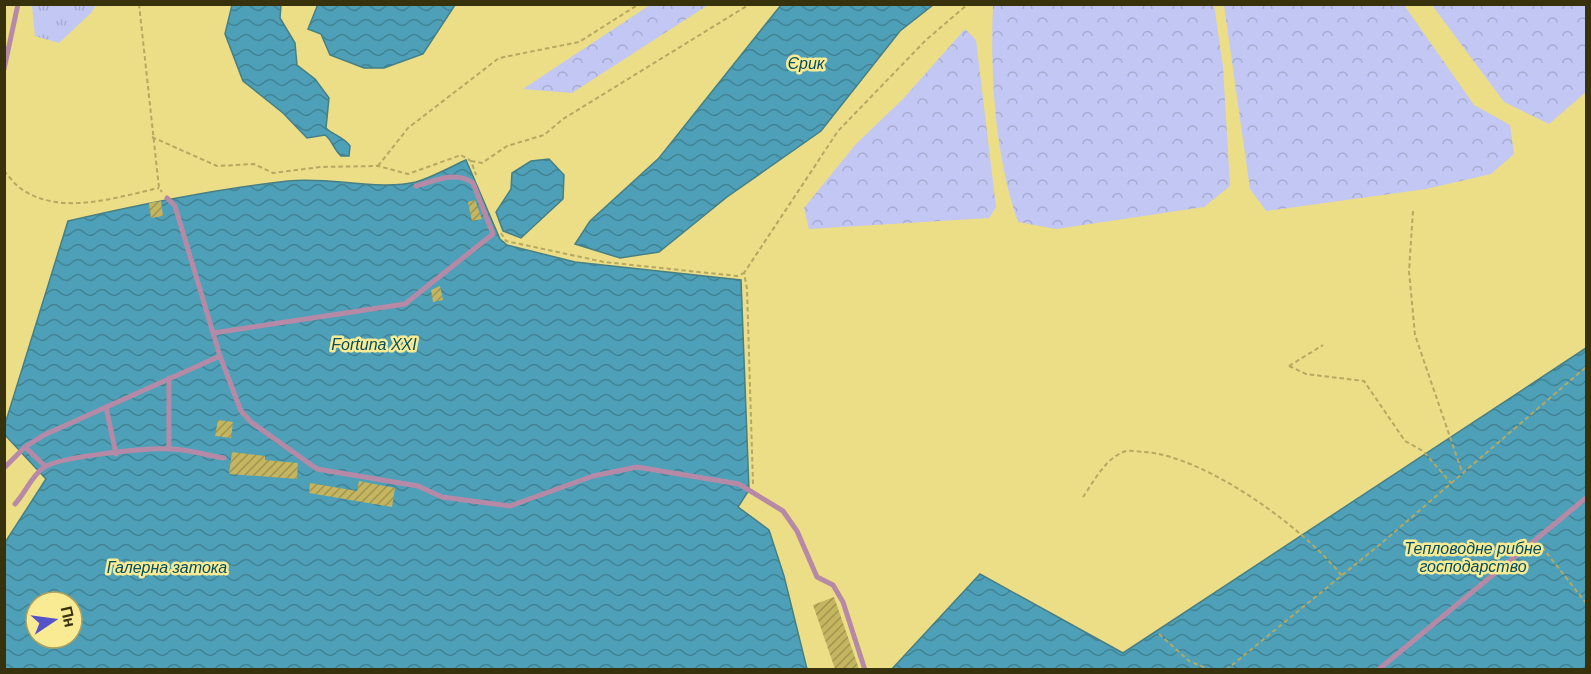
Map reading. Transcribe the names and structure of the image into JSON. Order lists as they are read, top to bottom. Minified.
{"water":["Єрик","Fortuna XXI","Тепловодне рибне господарство","Галерна затока"],"north":"right"}
